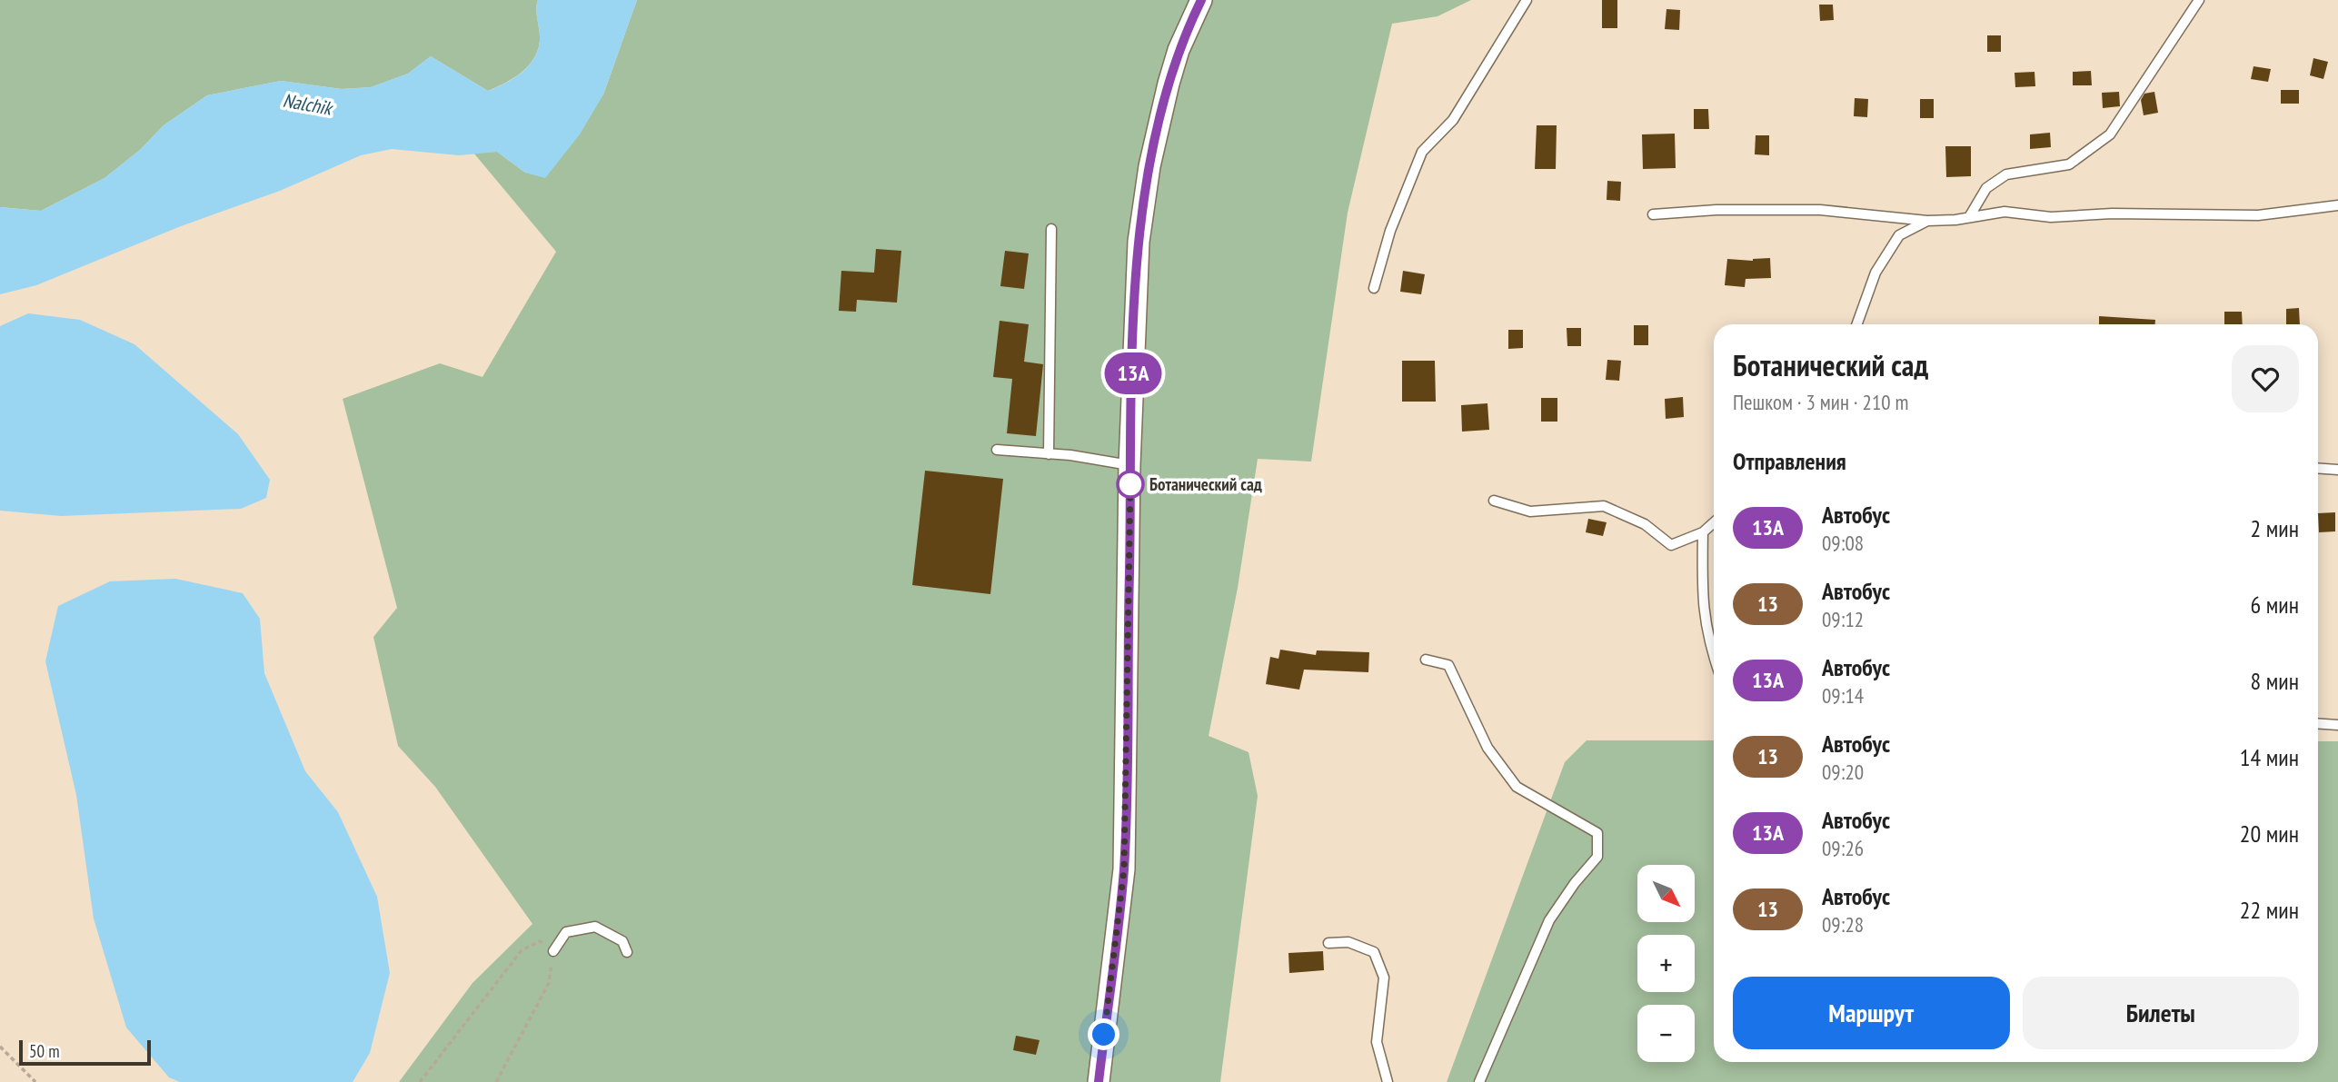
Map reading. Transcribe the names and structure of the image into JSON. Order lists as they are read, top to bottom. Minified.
{"water":["Nalchik"],"places":["Ботанический сад"],"lines":["bus line 13А"],"scale_bar":"50 m","north":"bottom right","page":{"on_map":"13А","heading":[["Ботанический сад","Пешком · 3 мин · 210 m"],"Отправления"],"list":[{"mark":"13А","name":"Автобус","note":"09:08","value":"2 мин"},{"mark":"13","name":"Автобус","note":"09:12","value":"6 мин"},{"mark":"13А","name":"Автобус","note":"09:14","value":"8 мин"},{"mark":"13","name":"Автобус","note":"09:20","value":"14 мин"},{"mark":"13А","name":"Автобус","note":"09:26","value":"20 мин"},{"mark":"13","name":"Автобус","note":"09:28","value":"22 мин"}],"map_buttons":["+","−"],"buttons":["Маршрут","Билеты"],"scale":"50 m"}}
